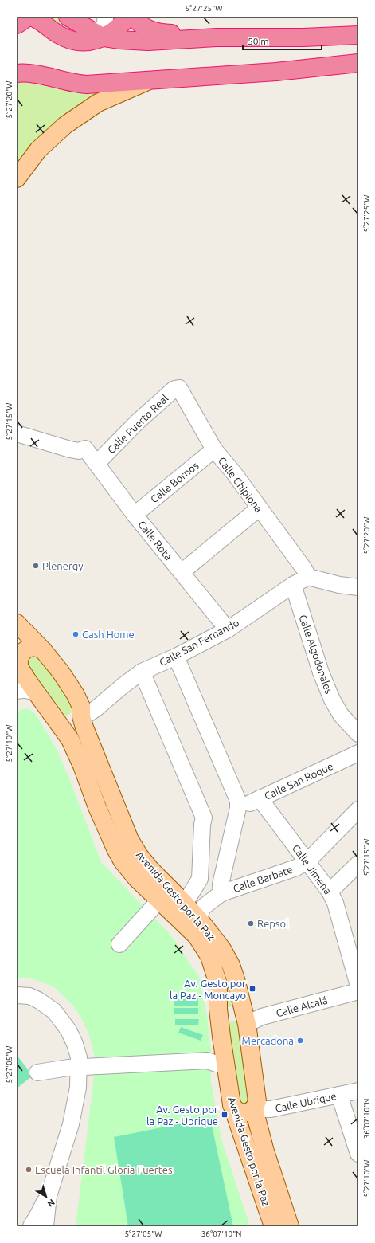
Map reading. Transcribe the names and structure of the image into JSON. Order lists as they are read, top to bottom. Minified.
{"streets":{"main road":["Avenida Gesto por la Paz"],"street":["Calle Puerto Real","Calle Bornos","Calle Chipiona","Calle Rota","Calle San Fernando","Calle Algodonales","Calle San Roque","Calle Jimena","Calle Barbate","Calle Alcalá","Calle Ubrique"]},"crossings":[["Calle Puerto Real","Calle Chipiona"],["Calle Puerto Real","Calle Rota"],["Calle Bornos","Calle Chipiona"],["Calle Bornos","Calle Rota"],["Calle Chipiona","Calle San Fernando"],["Calle Rota","Calle San Fernando"],["Calle San Fernando","Calle Algodonales"],["Calle San Fernando","Avenida Gesto por la Paz"],["Calle San Roque","Calle Jimena"],["Calle Jimena","Calle Barbate"],["Calle Barbate","Avenida Gesto por la Paz"],["Avenida Gesto por la Paz","Calle Alcalá"],["Avenida Gesto por la Paz","Calle Ubrique"]],"places":{"other":["Plenergy","Cash Home","Repsol","Mercadona","Escuela Infantil Gloria Fuertes"],"transit":["Av. Gesto por la Paz - Moncayo","Av. Gesto por la Paz - Ubrique"]},"scale_bar":"50 m","north":"bottom right","coordinates":["5°27'25\"W","5°27'20\"W","5°27'15\"W","5°27'10\"W","5°27'05\"W","36°07'10\"N"]}
